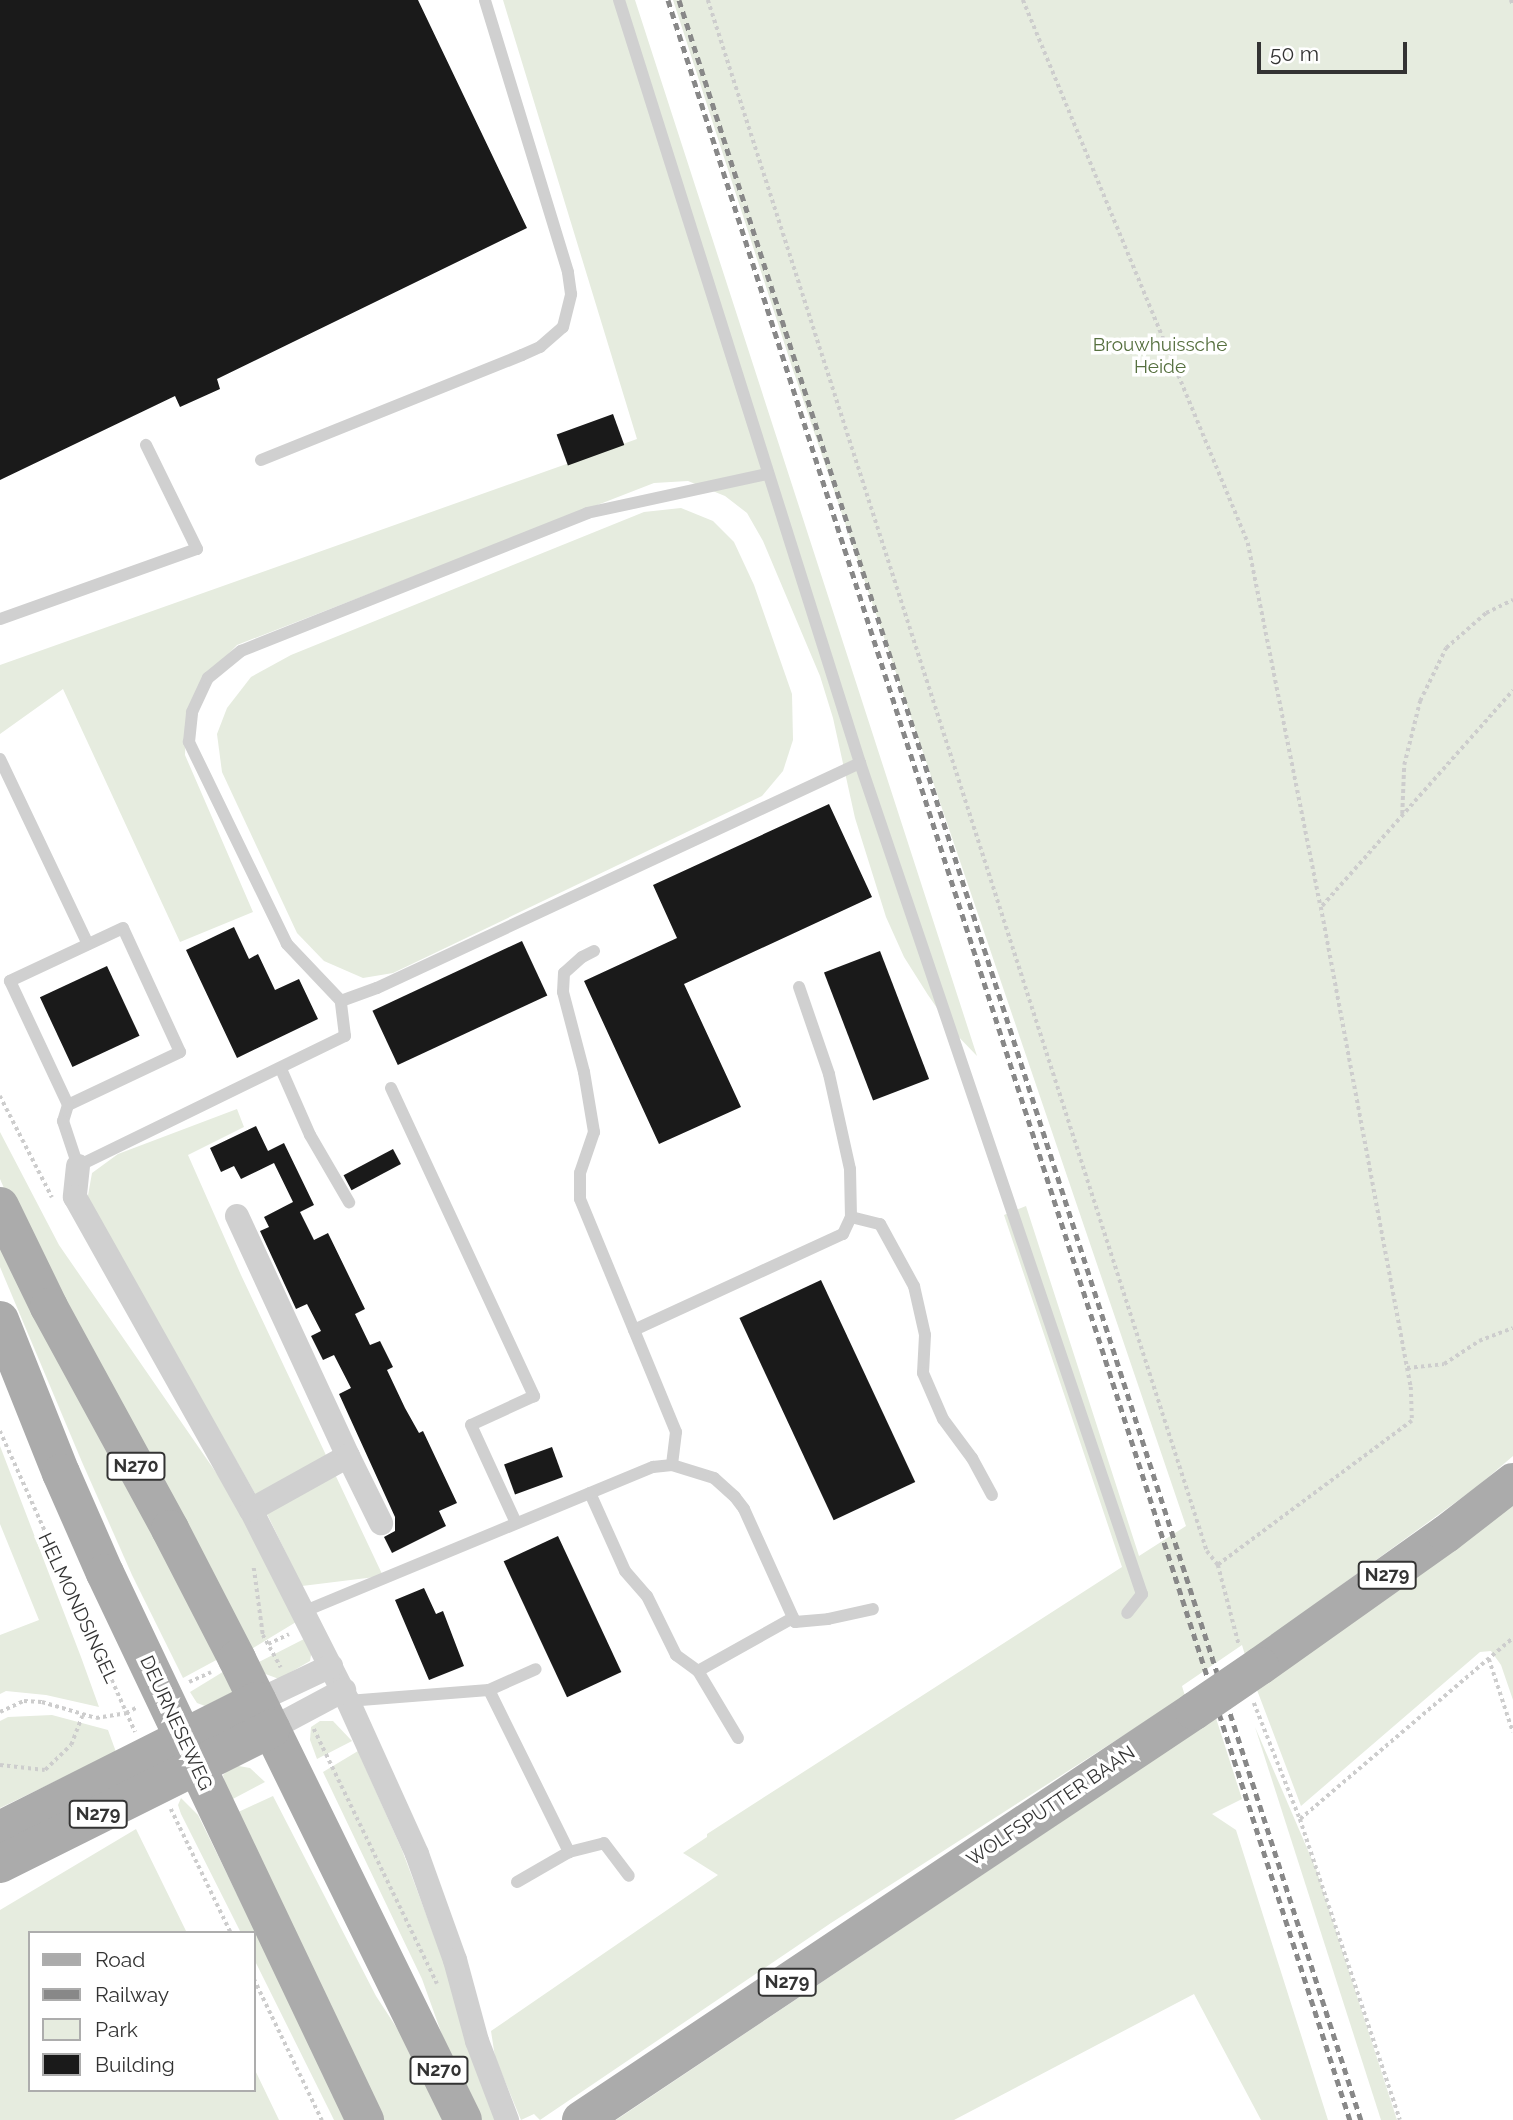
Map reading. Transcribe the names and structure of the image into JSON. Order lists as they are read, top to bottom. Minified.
{"streets":{"main road":["N270","N279","DEURNESEWEG","WOLFSPUTTER BAAN"],"path":["HELMONDSINGEL"]},"crossings":[["N279","HELMONDSINGEL"],["N279","DEURNESEWEG"]],"parks":["Brouwhuissche Heide"],"legend":["Road","Railway","Park","Building"],"scale_bar":"50 m"}
